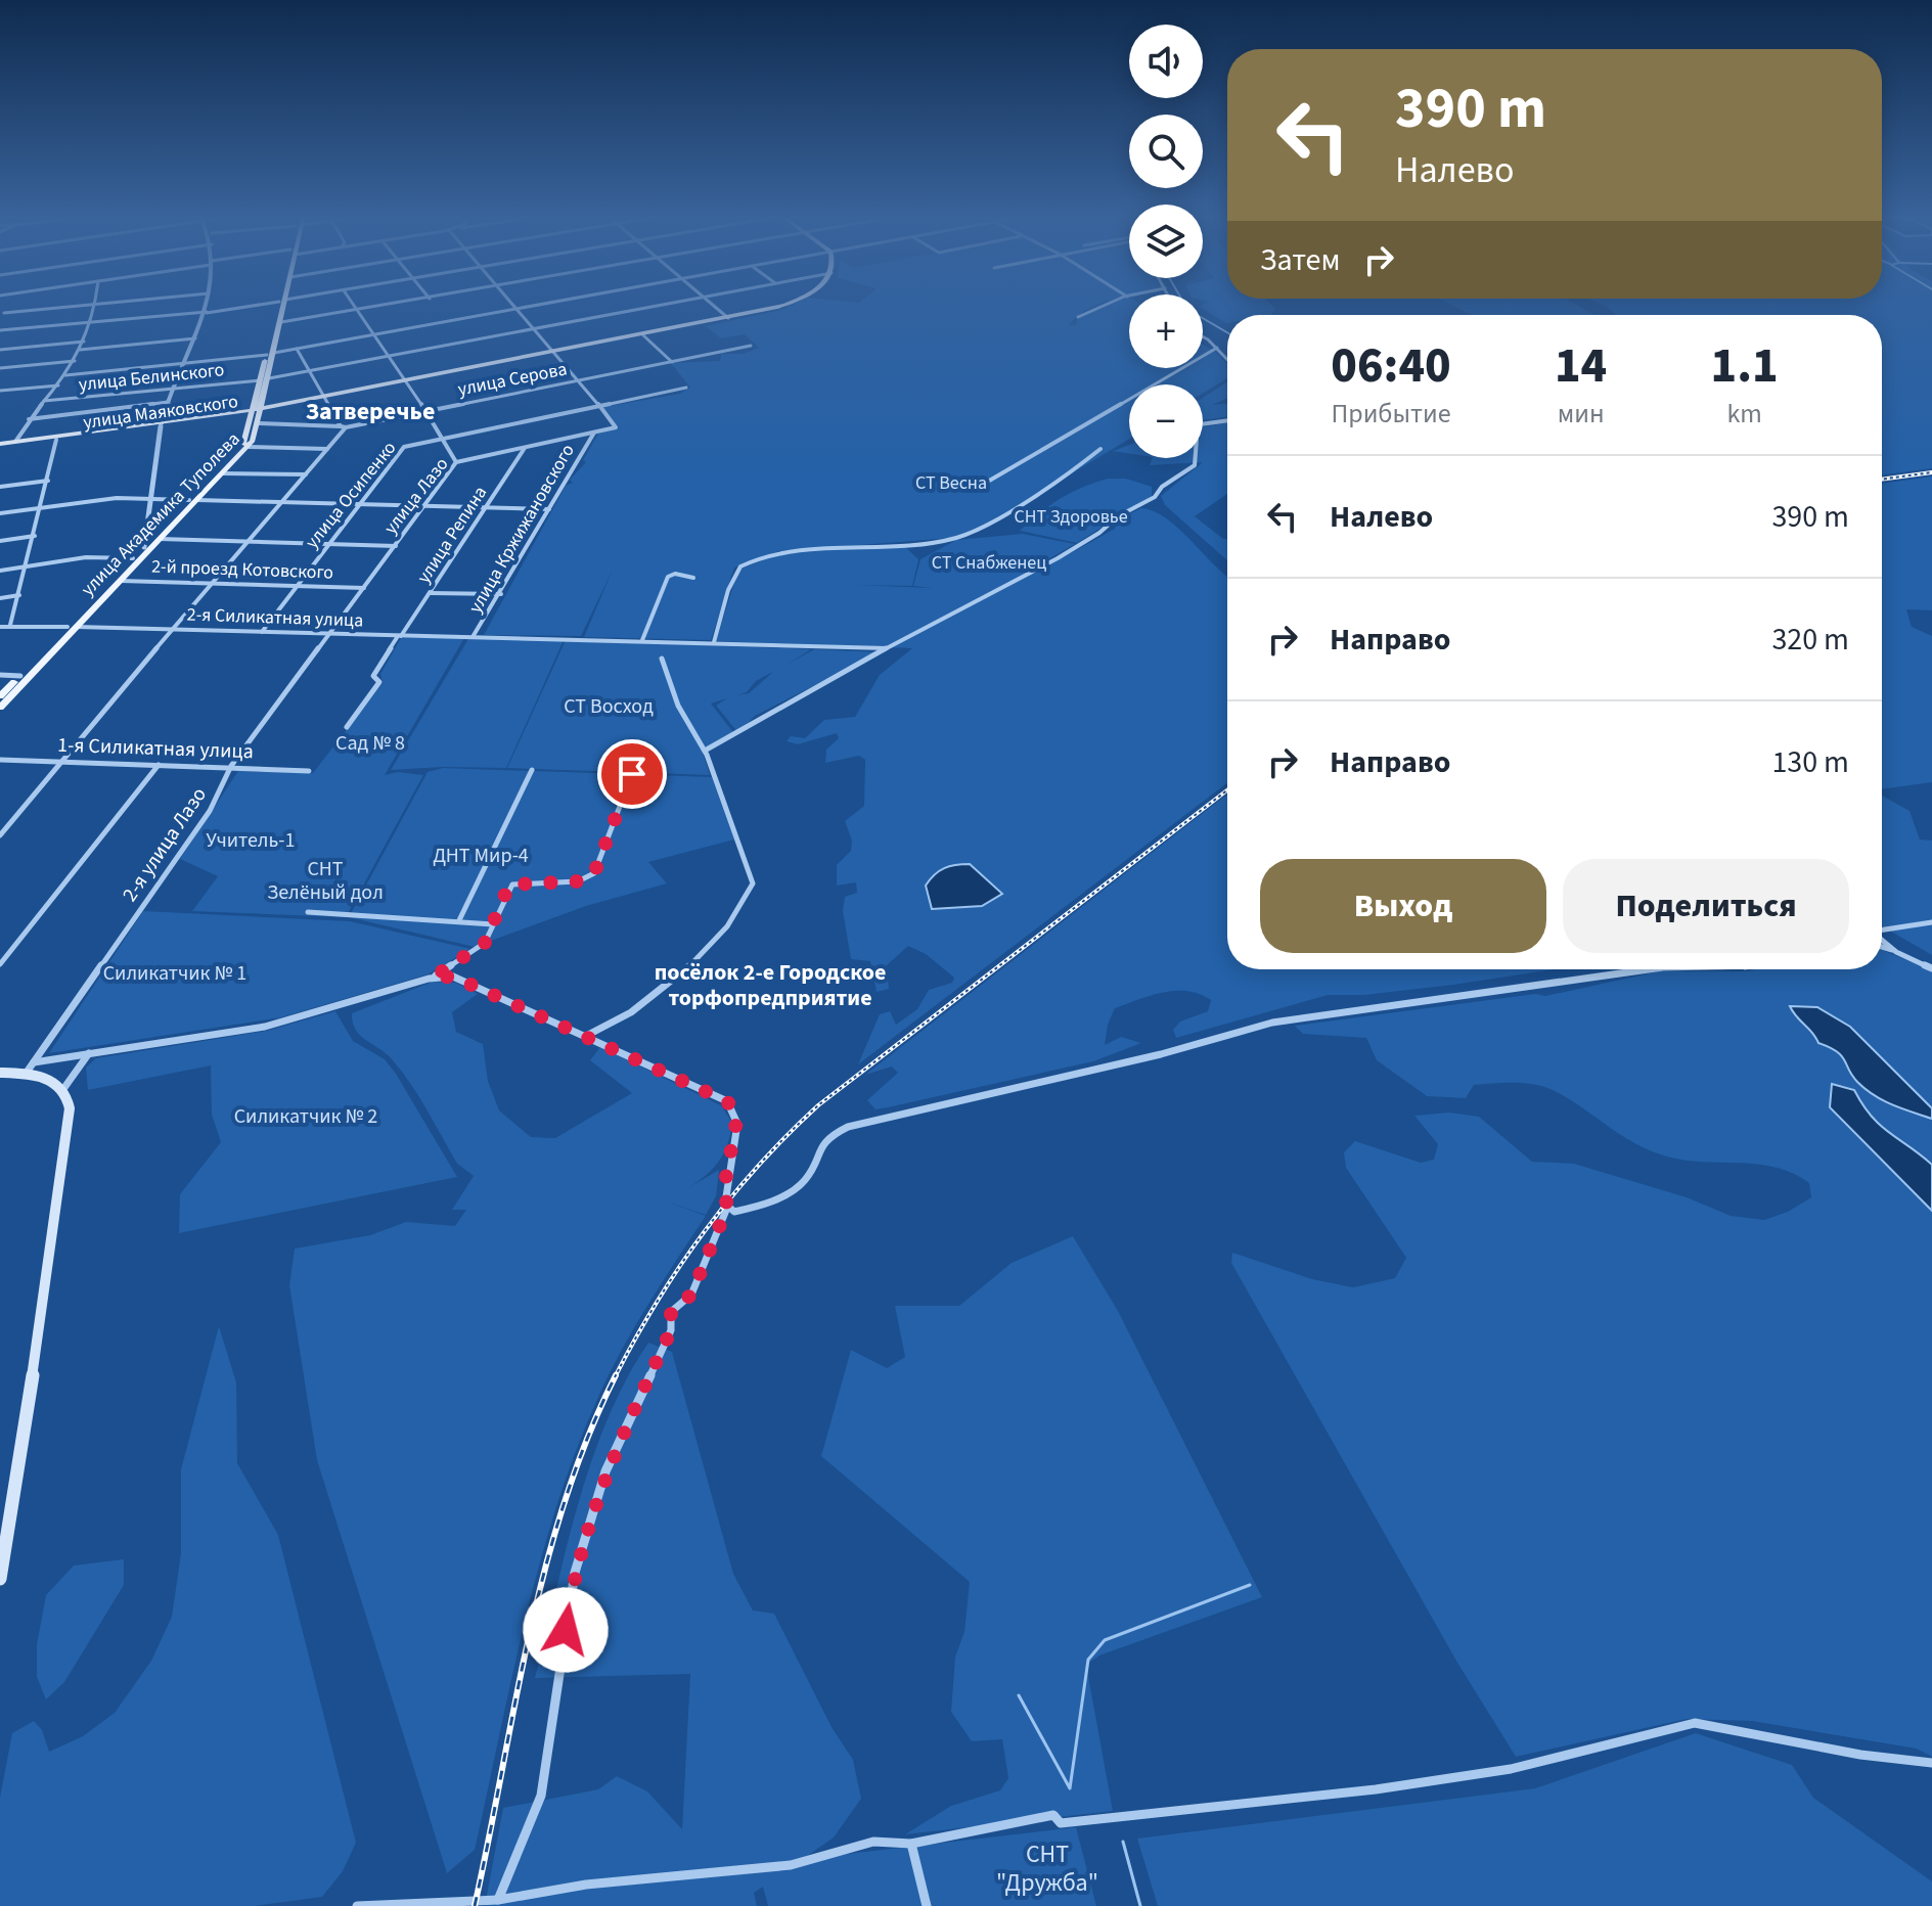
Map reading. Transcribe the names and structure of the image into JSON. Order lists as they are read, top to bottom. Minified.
{"streets":{"main road":["улица Маяковского","улица Академика Туполева"],"street":["улица Белинского","улица Серова","улица Осипенко","улица Лазо","улица Кржижановского","улица Репина","2-й проезд Котовского","2-я Силикатная улица","1-я Силикатная улица","2-я улица Лазо"]},"crossings":[["улица Белинского","улица Академика Туполева"],["улица Серова","улица Академика Туполева"],["улица Маяковского","улица Академика Туполева"],["улица Осипенко","улица Лазо"],["улица Осипенко","2-й проезд Котовского"],["улица Осипенко","2-я Силикатная улица"],["улица Лазо","улица Кржижановского"],["улица Лазо","улица Репина"],["улица Лазо","2-й проезд Котовского"],["улица Лазо","2-я Силикатная улица"],["улица Лазо","2-я улица Лазо"],["улица Академика Туполева","2-й проезд Котовского"],["улица Академика Туполева","2-я Силикатная улица"],["улица Кржижановского","2-я Силикатная улица"],["улица Репина","2-я Силикатная улица"],["2-я Силикатная улица","2-я улица Лазо"],["1-я Силикатная улица","2-я улица Лазо"]],"districts":["Затверечье","посёлок 2-е Городское торфопредприятие"],"parks":["СТ Весна","СНТ Здоровье","СТ Снабженец","СТ Восход","Сад № 8","Учитель-1","ДНТ Мир-4","СНТ Зелёный дол","Силикатчик № 1","Силикатчик № 2","СНТ \"Дружба\""],"page":{"map_buttons":["+","−"],"turn":["390 m","Налево"],"then":"Затем","eta":["06:40","Прибытие","14","мин","1.1","km"],"list":[{"name":"Налево","value":"390 m"},{"name":"Направо","value":"320 m"},{"name":"Направо","value":"130 m"}],"buttons":["Выход","Поделиться"]}}
